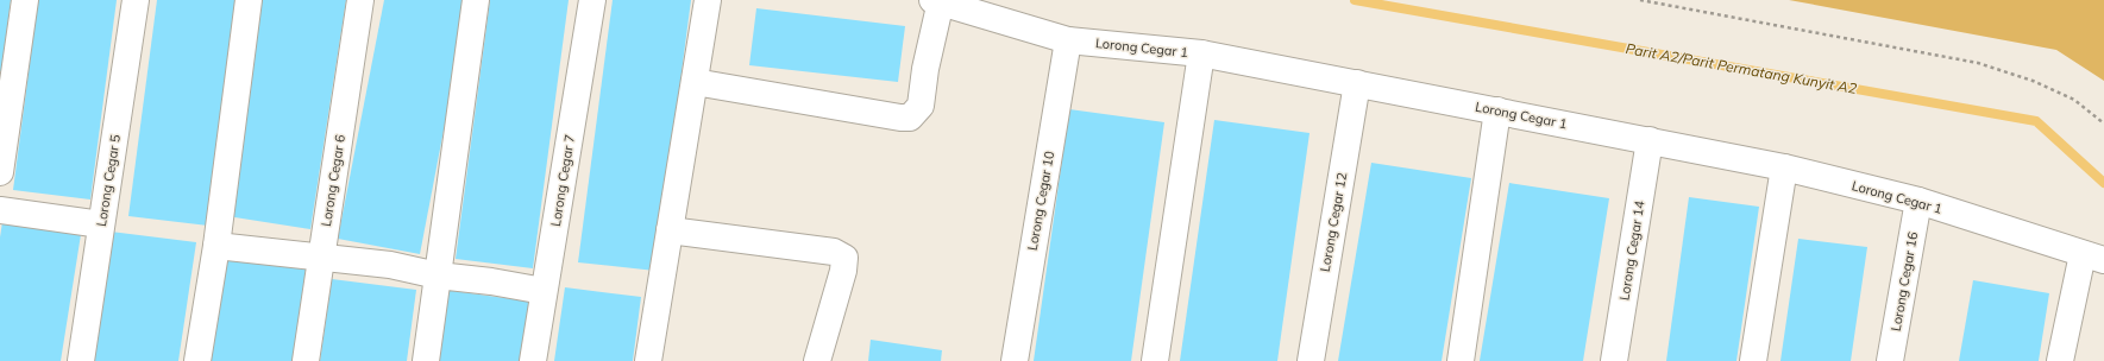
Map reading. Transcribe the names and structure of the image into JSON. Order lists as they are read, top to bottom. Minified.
{"streets":{"street":["Lorong Cegar 1","Lorong Cegar 5","Lorong Cegar 6","Lorong Cegar 7","Lorong Cegar 10","Lorong Cegar 12","Lorong Cegar 14","Lorong Cegar 16"]},"crossings":[["Lorong Cegar 1","Lorong Cegar 10"],["Lorong Cegar 1","Lorong Cegar 12"],["Lorong Cegar 1","Lorong Cegar 14"],["Lorong Cegar 1","Lorong Cegar 16"]],"water":["Parit A2/Parit Permatang Kunyit A2"]}
